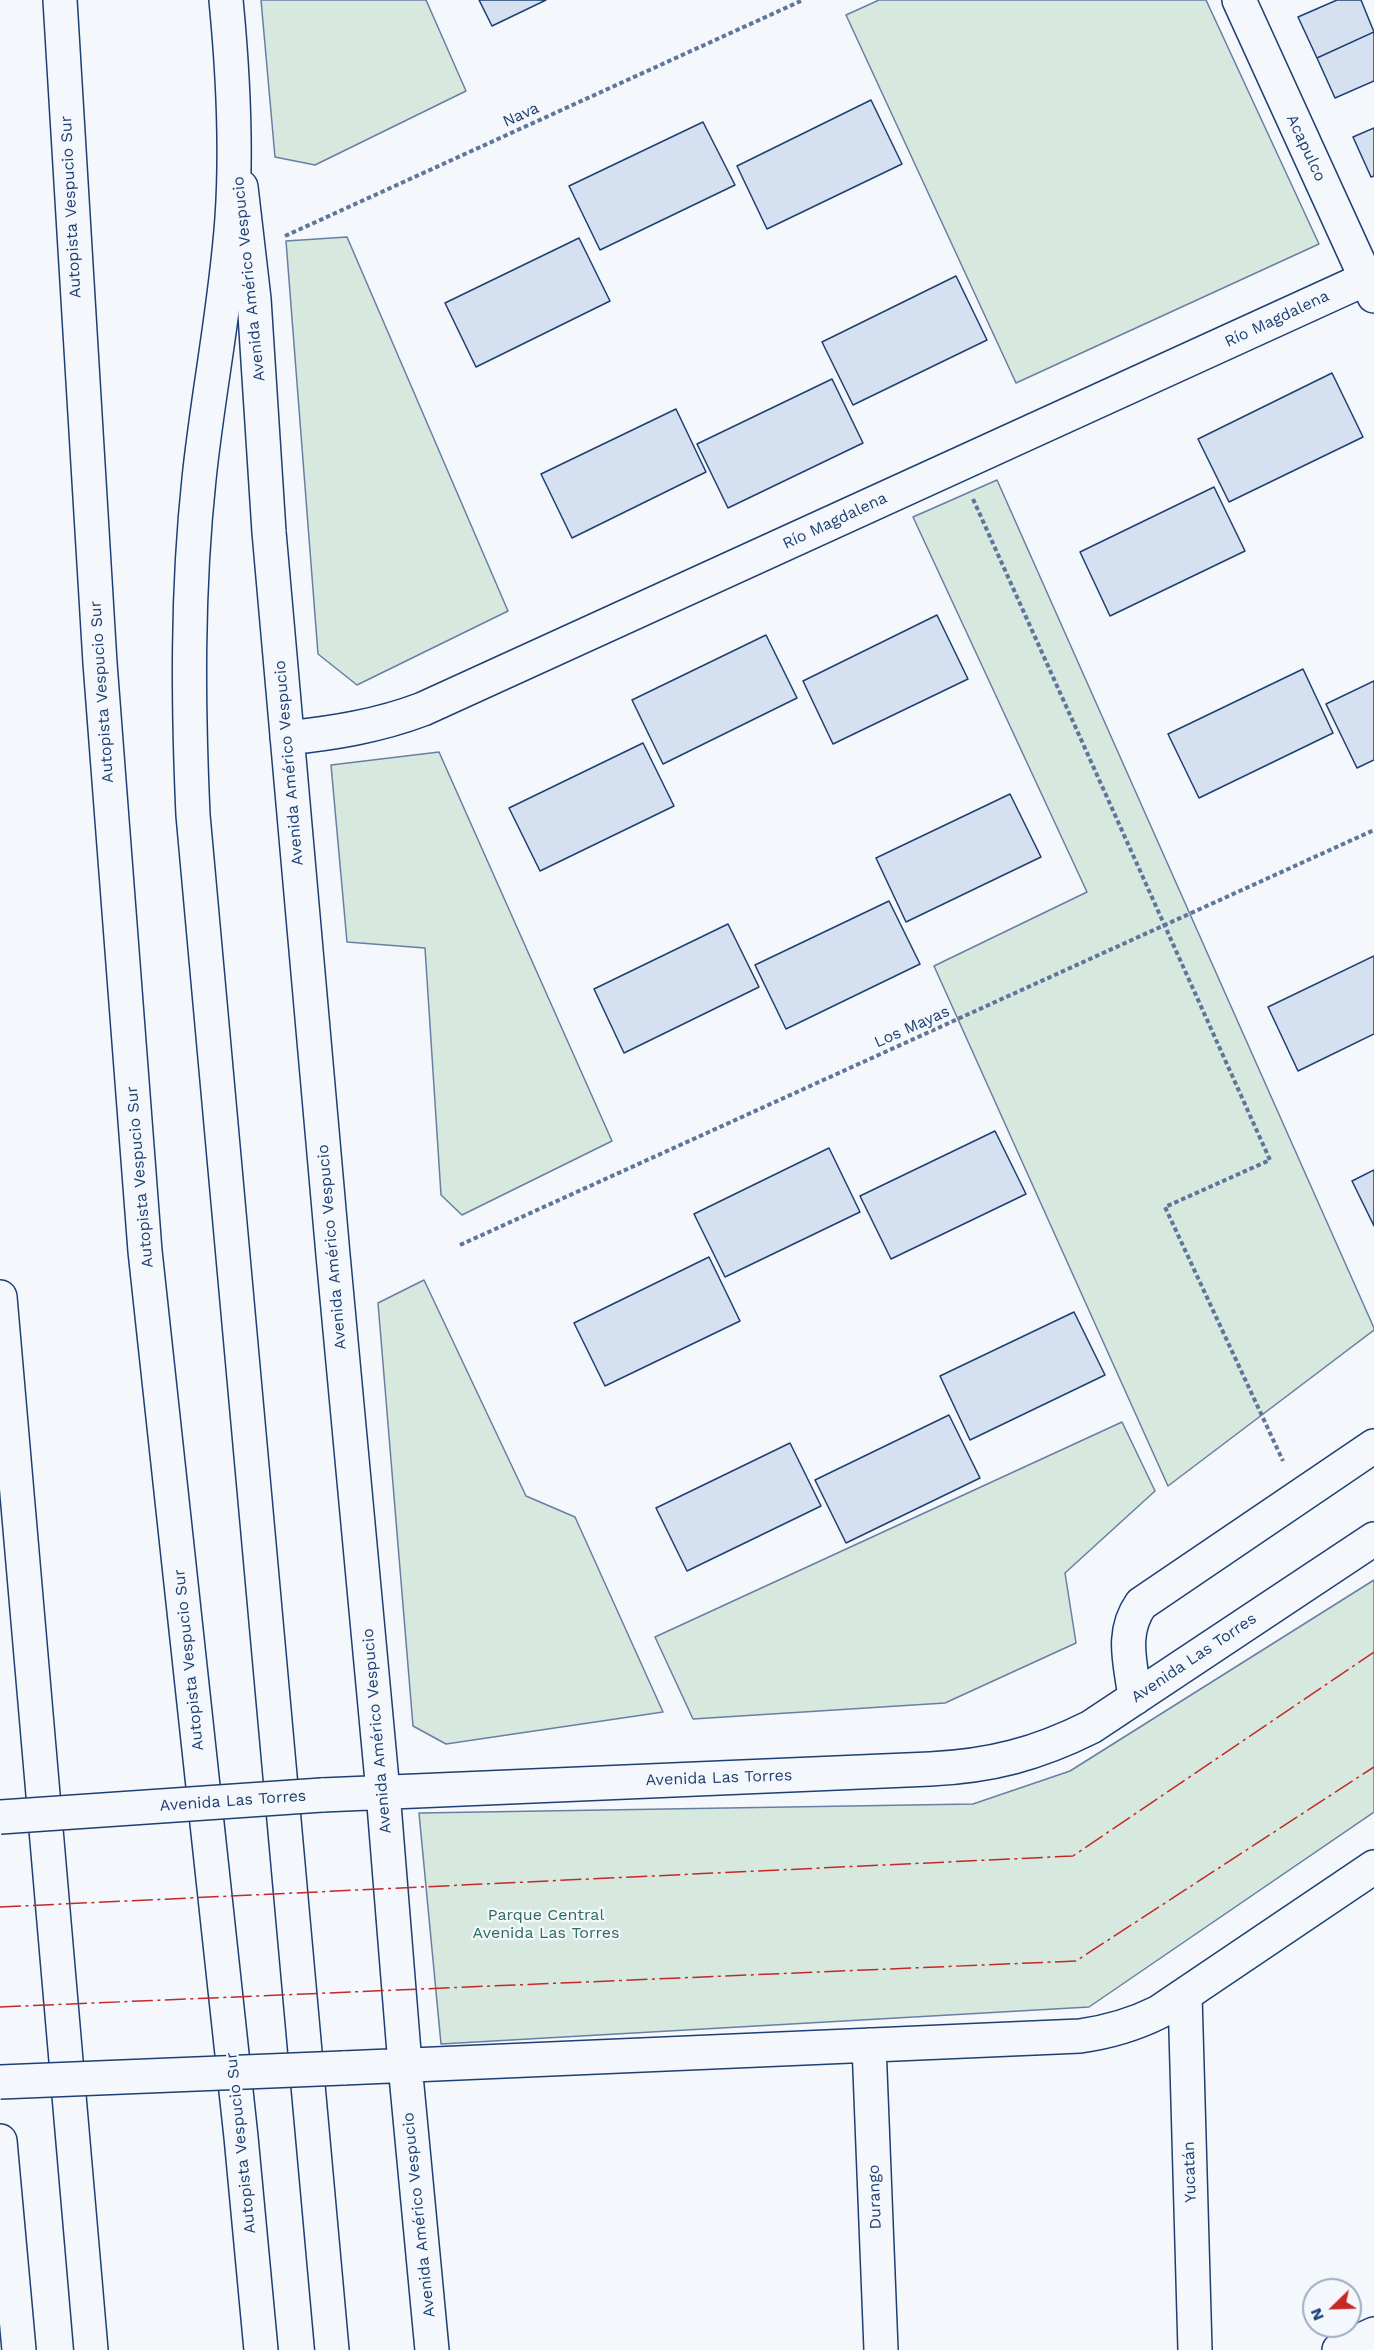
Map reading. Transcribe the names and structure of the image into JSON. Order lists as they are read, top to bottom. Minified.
{"streets":{"main road":["Acapulco","Autopista Vespucio Sur","Avenida Américo Vespucio","Río Magdalena","Avenida Las Torres","Yucatán","Durango"],"path":["Nava","Los Mayas"]},"crossings":[["Nava","Avenida Américo Vespucio"],["Acapulco","Río Magdalena"],["Avenida Américo Vespucio","Río Magdalena"],["Avenida Américo Vespucio","Avenida Las Torres"]],"parks":["Parque Central Avenida Las Torres"],"north":"bottom left"}
